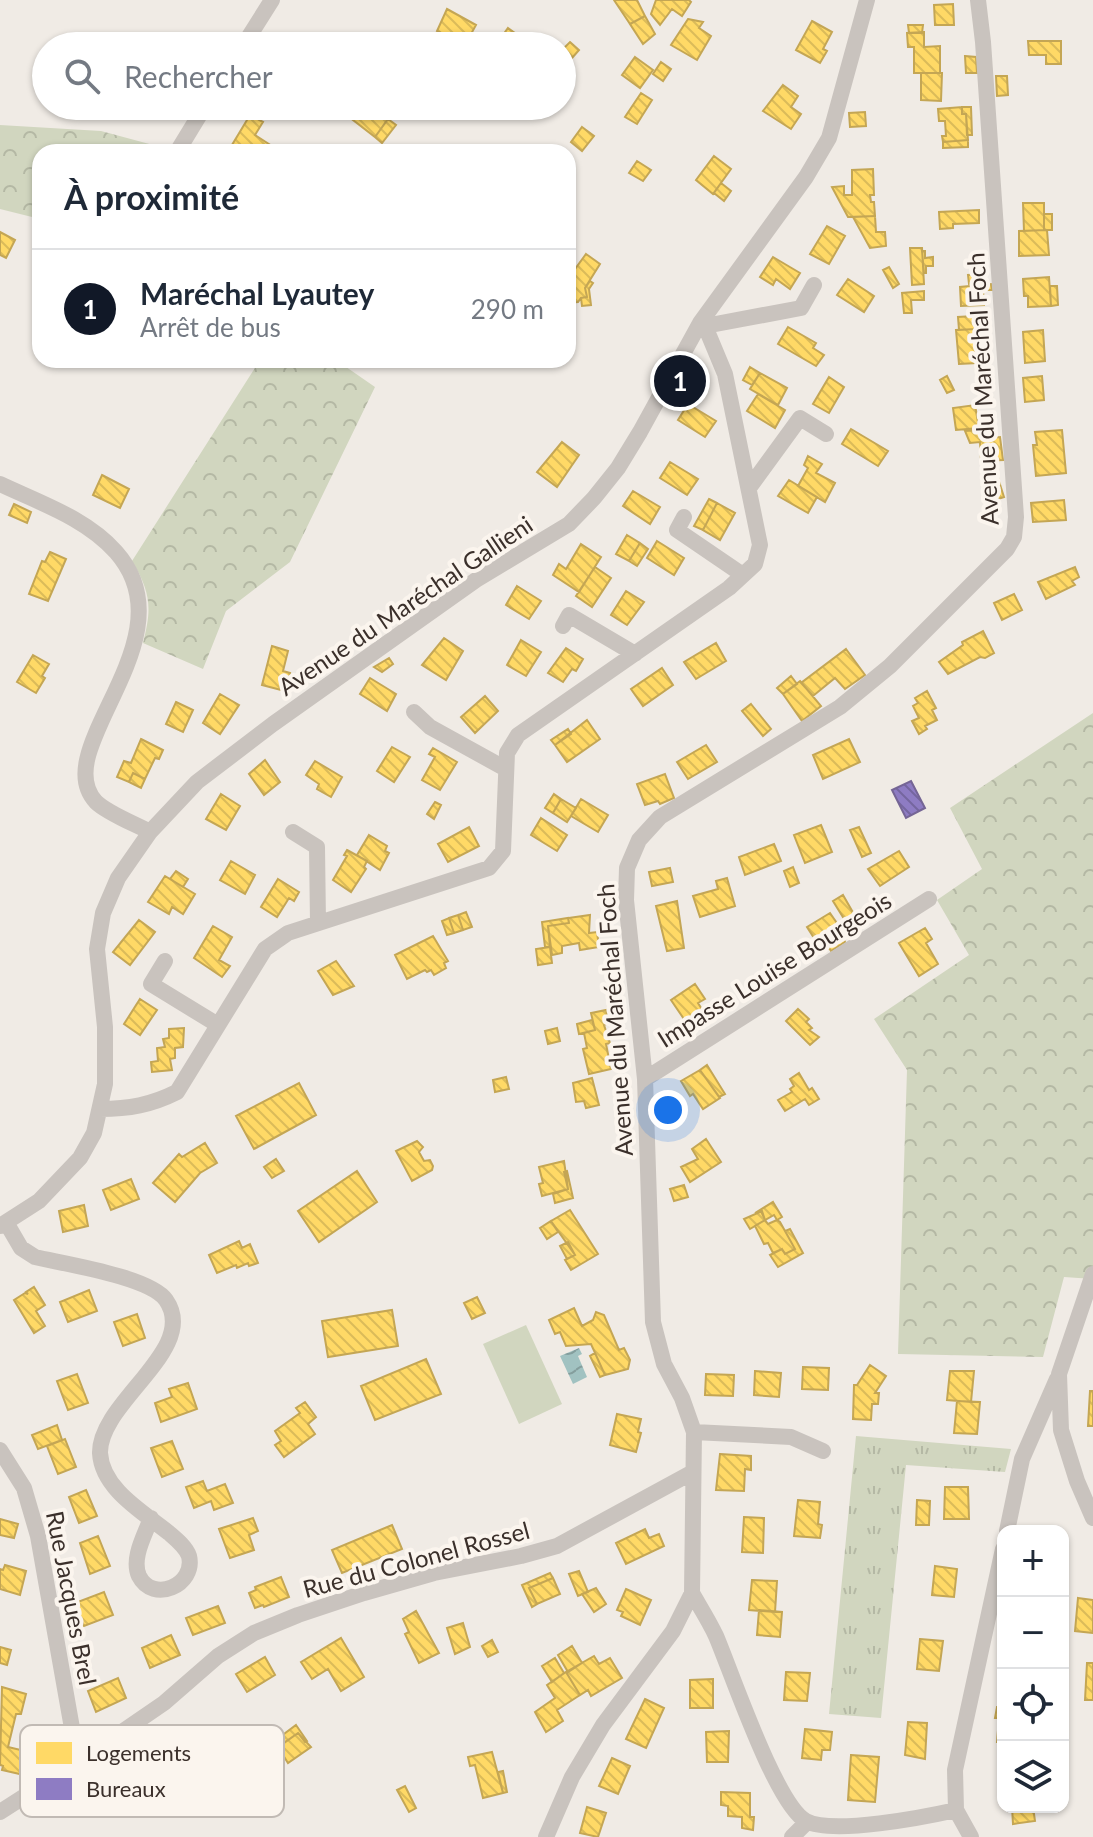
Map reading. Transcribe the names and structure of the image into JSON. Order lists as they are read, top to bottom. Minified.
{"streets":{"street":["Avenue du Maréchal Foch","Avenue du Maréchal Gallieni","Impasse Louise Bourgeois","Rue du Colonel Rossel","Rue Jacques Brel"]},"crossings":[["Avenue du Maréchal Foch","Impasse Louise Bourgeois"],["Avenue du Maréchal Foch","Rue du Colonel Rossel"]],"legend":["Logements","Bureaux"],"page":{"search":"Rechercher","heading":"À proximité","list":[{"mark":"1","name":"Maréchal Lyautey","note":"Arrêt de bus","value":"290 m"}],"pins":"1","map_buttons":["+","−"]}}
